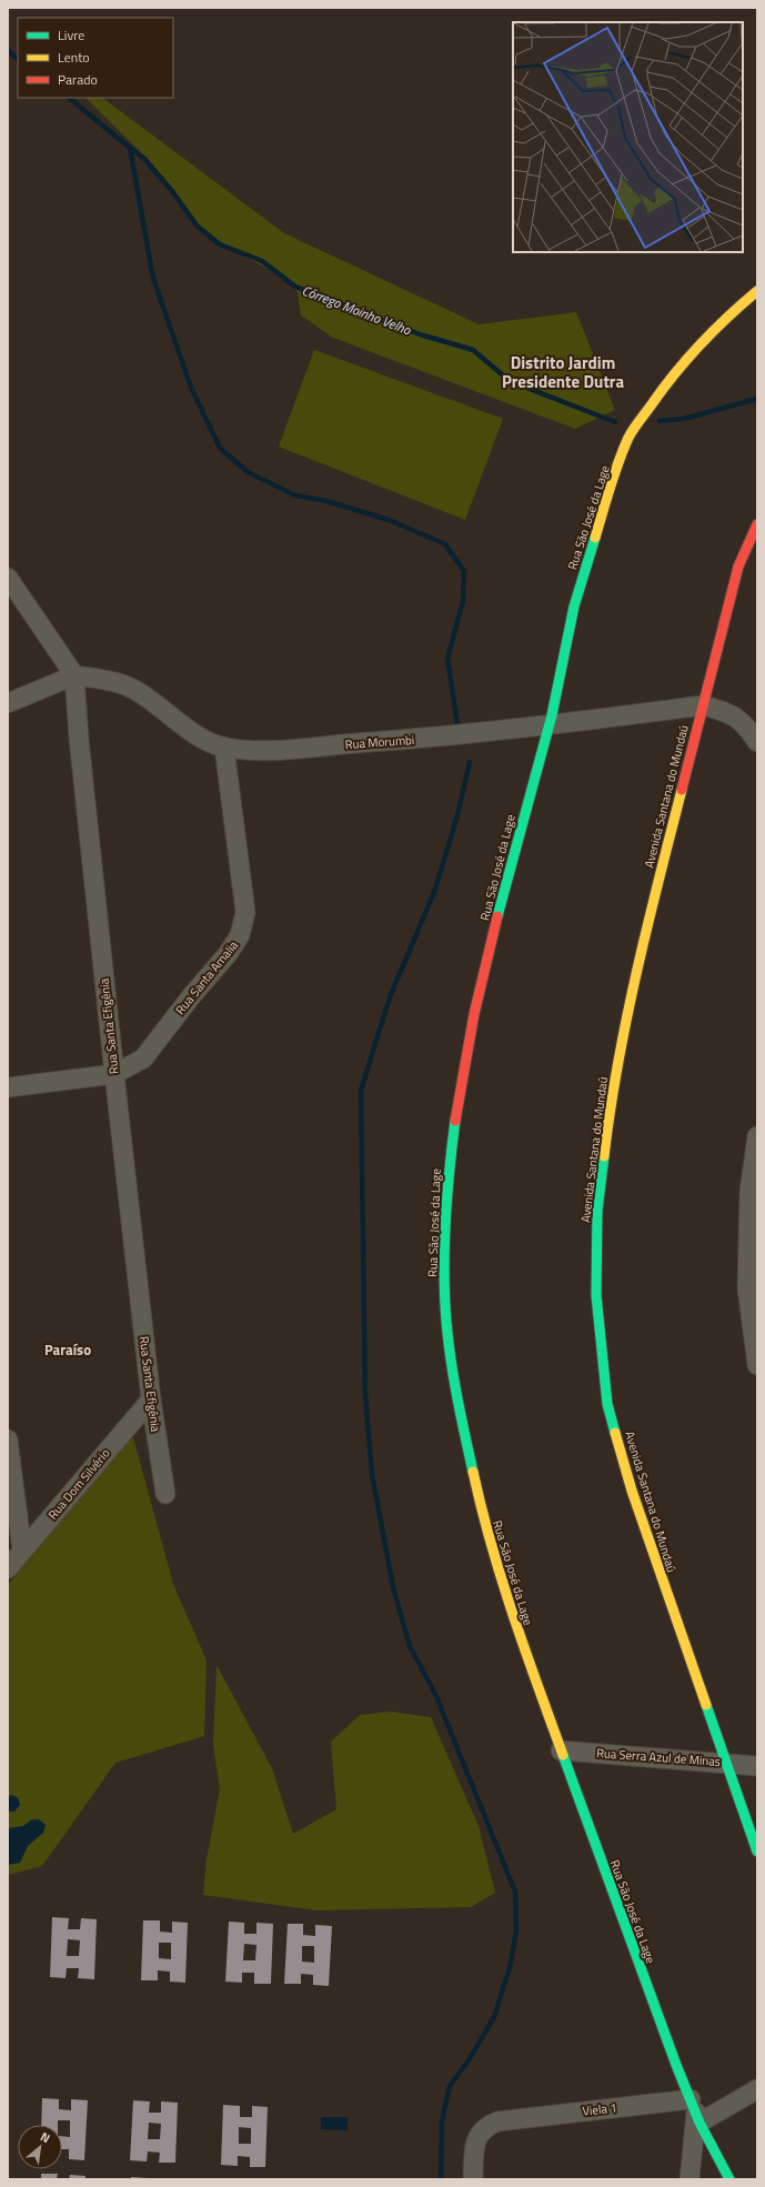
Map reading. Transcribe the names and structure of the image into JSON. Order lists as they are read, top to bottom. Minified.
{"streets":{"street":["Rua São José da Lage","Rua Morumbi","Avenida Santana do Mundaú","Rua Santa Amalia","Rua Santa Efigênia","Rua Dom Silvério","Rua Serra Azul de Minas","Viela 1"]},"crossings":[["Rua São José da Lage","Rua Morumbi"],["Rua São José da Lage","Rua Serra Azul de Minas"],["Rua São José da Lage","Viela 1"],["Rua Morumbi","Avenida Santana do Mundaú"],["Rua Morumbi","Rua Santa Amalia"],["Rua Morumbi","Rua Santa Efigênia"],["Avenida Santana do Mundaú","Rua Serra Azul de Minas"],["Rua Santa Amalia","Rua Santa Efigênia"],["Rua Santa Efigênia","Rua Dom Silvério"]],"districts":["Distrito Jardim Presidente Dutra","Paraíso"],"water":["Córrego Moinho Velho"],"legend":["Livre","Lento","Parado"],"north":"top right"}
